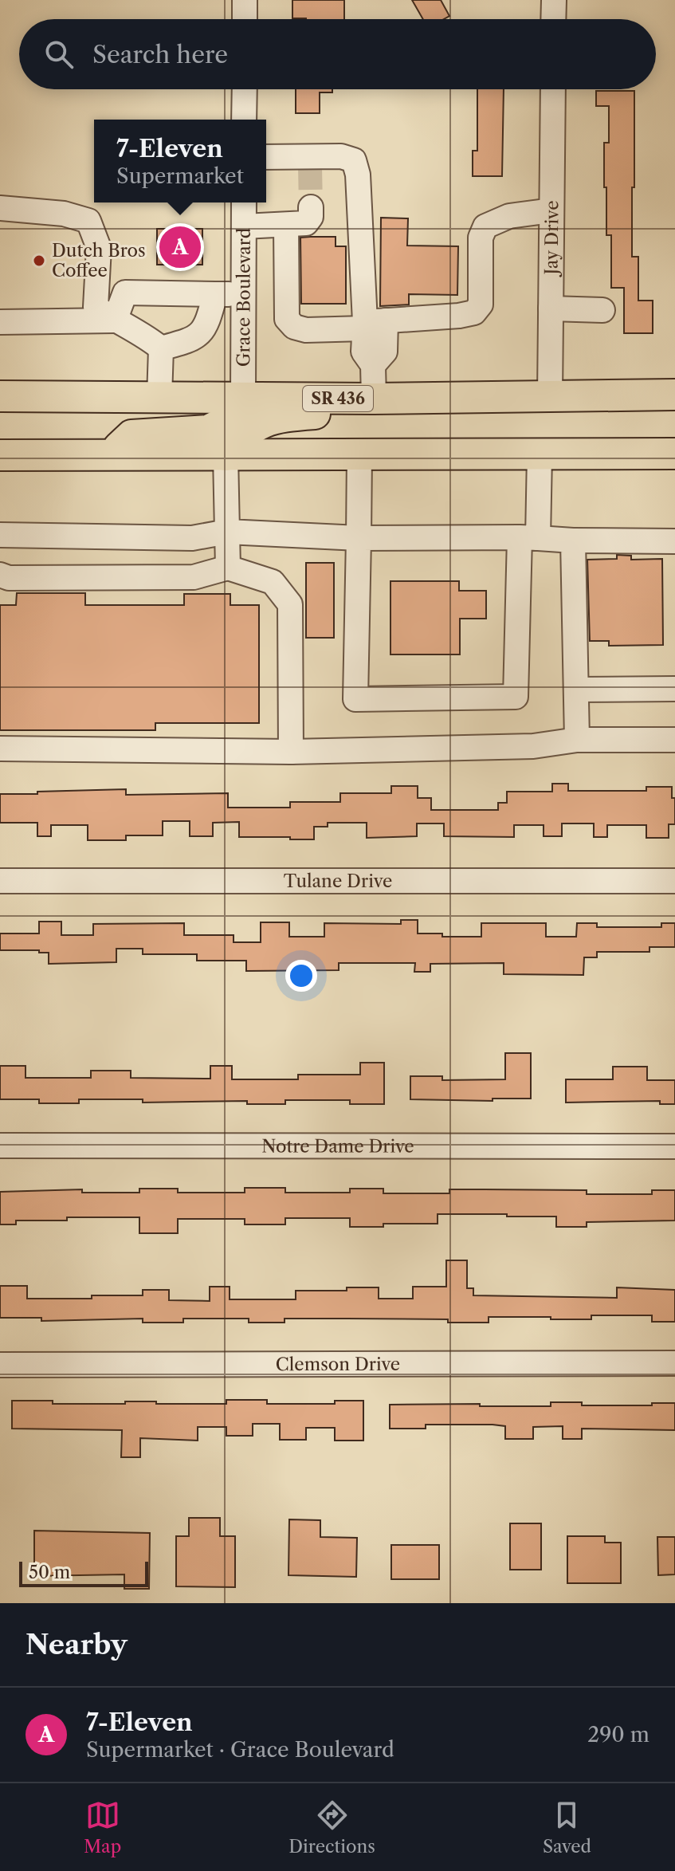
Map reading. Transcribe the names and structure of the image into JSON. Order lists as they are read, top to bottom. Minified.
{"streets":{"main road":["SR 436"],"street":["Jay Drive","Grace Boulevard","Tulane Drive","Notre Dame Drive","Clemson Drive"]},"crossings":[["Jay Drive","SR 436"],["Grace Boulevard","SR 436"]],"places":["Dutch Bros Coffee"],"scale_bar":"50 m","page":{"search":"Search here","popup":["7-Eleven","Supermarket"],"pins":"A","scale":"50 m","heading":"Nearby","list":[{"mark":"A","name":"7-Eleven","note":"Supermarket · Grace Boulevard","value":"290 m"}],"nav":["Map","Directions","Saved"]}}
